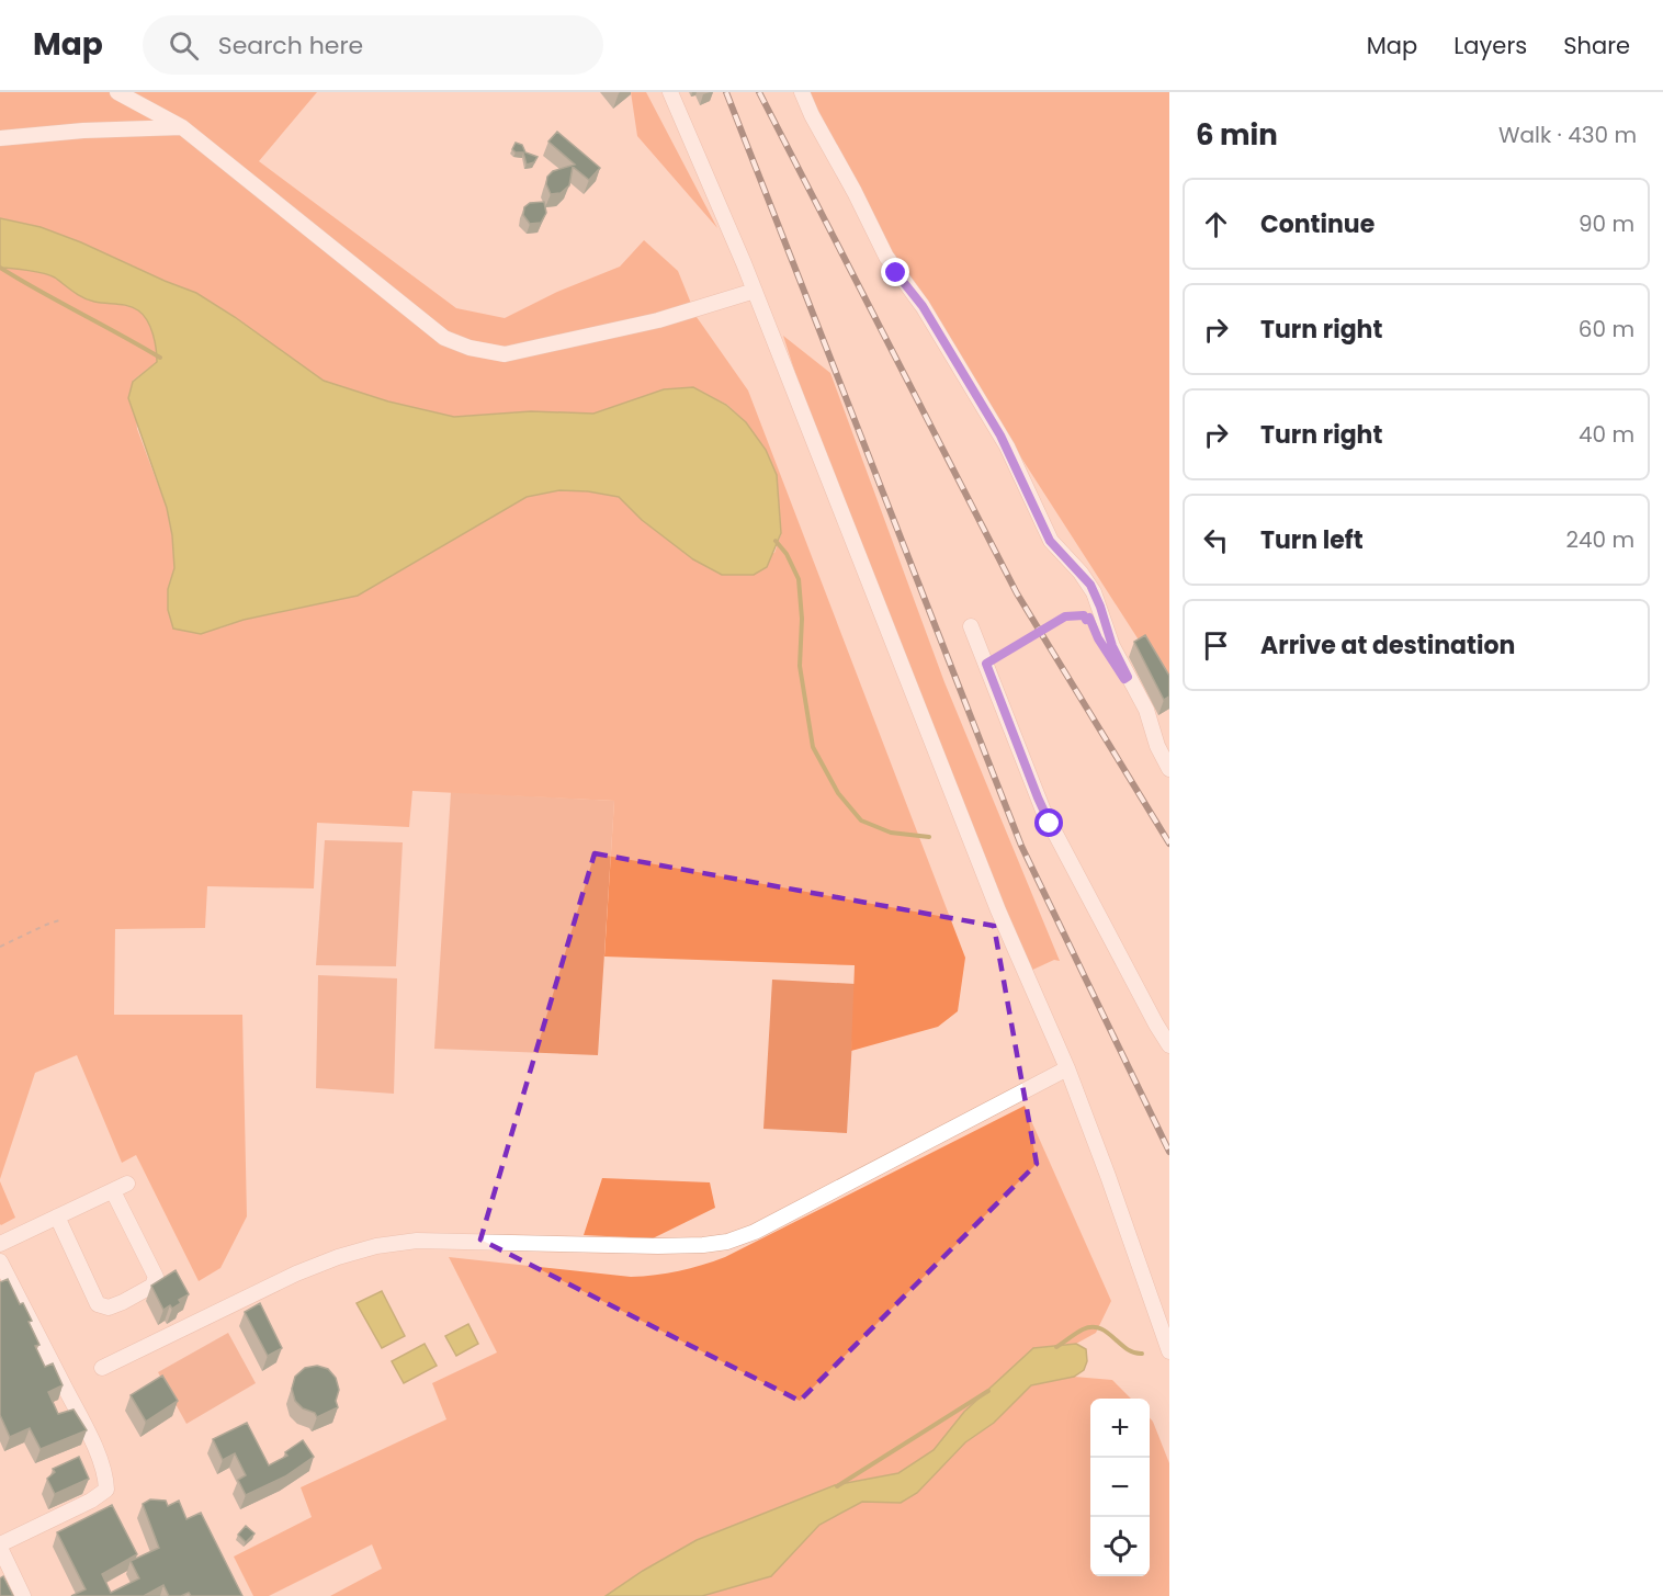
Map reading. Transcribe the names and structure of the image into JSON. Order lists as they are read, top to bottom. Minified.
{"page":{"header":"Map","search":"Search here","nav":["Map","Layers","Share"],"heading":["6 min","Walk · 430 m"],"list":[["Continue","90 m"],["Turn right","60 m"],["Turn right","40 m"],["Turn left","240 m"],"Arrive at destination"],"map_buttons":["+","−"]}}
